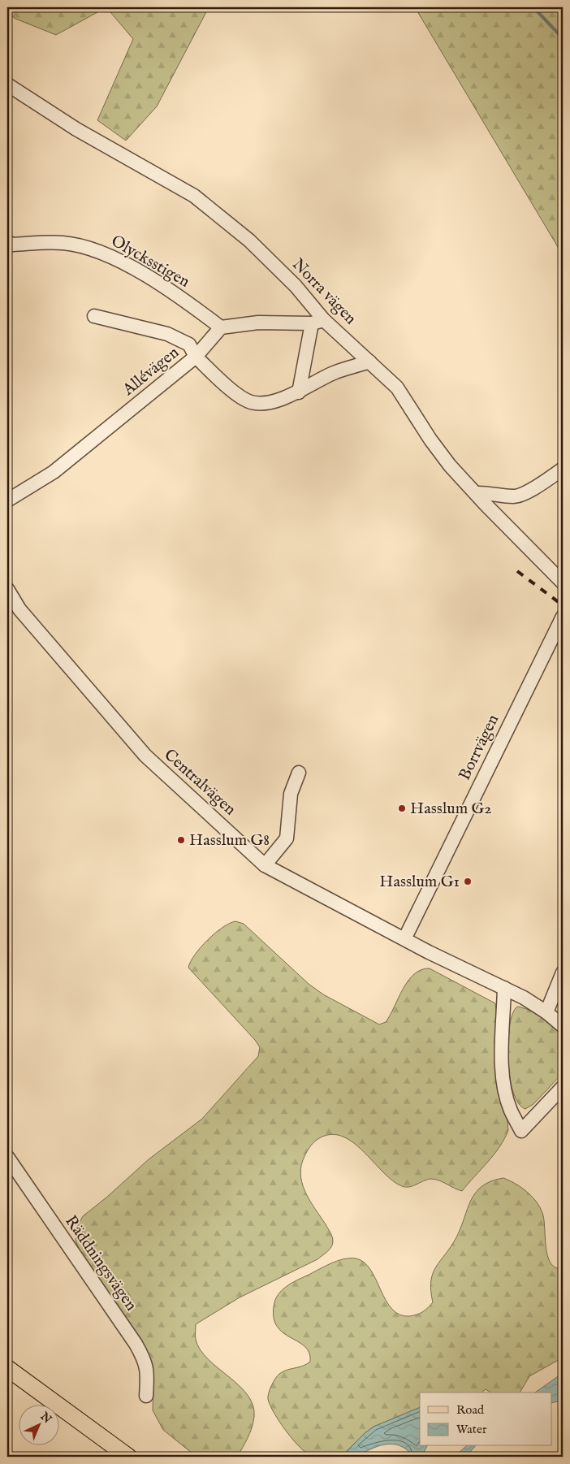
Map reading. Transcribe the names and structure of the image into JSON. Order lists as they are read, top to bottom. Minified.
{"streets":{"street":["Olycksstigen","Norra vägen","Allévägen","Borrvägen","Centralvägen","Räddningsvägen"]},"crossings":[["Norra vägen","Allévägen"],["Borrvägen","Centralvägen"]],"places":["Hasslum G2","Hasslum G8","Hasslum G1"],"legend":["Road","Water"],"north":"top right"}
